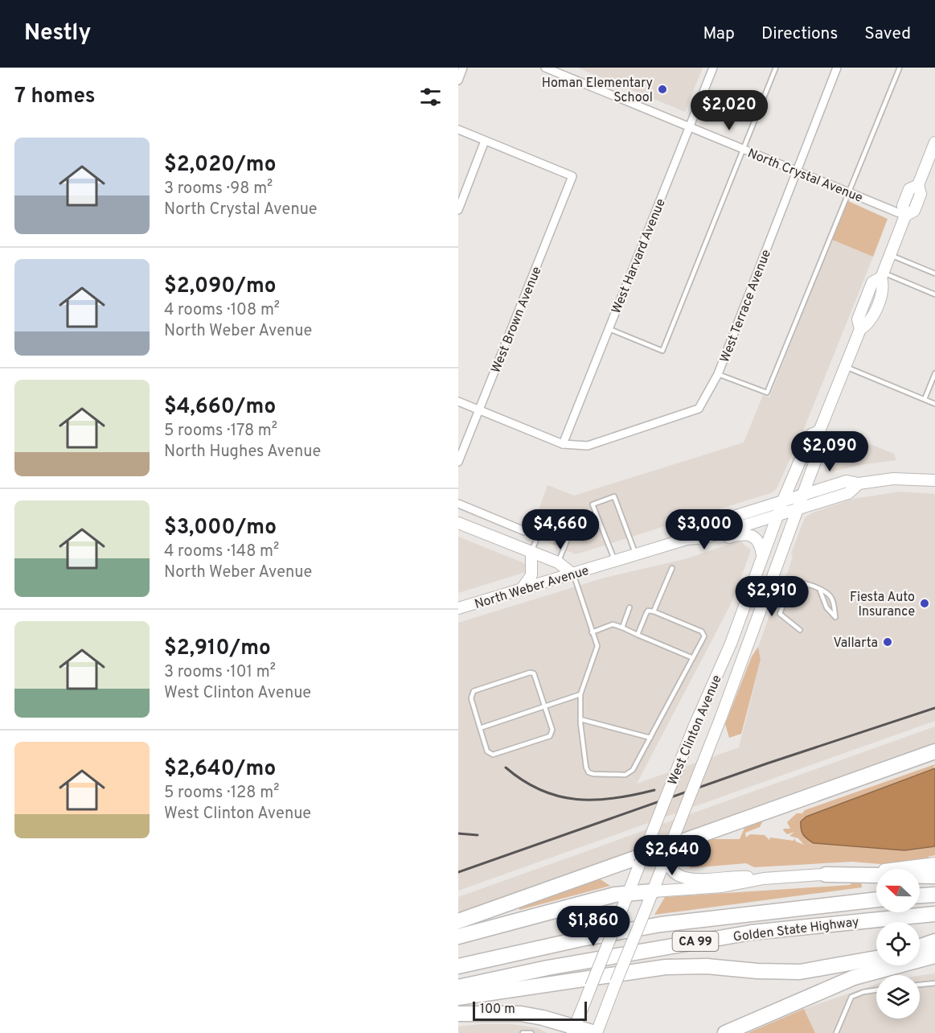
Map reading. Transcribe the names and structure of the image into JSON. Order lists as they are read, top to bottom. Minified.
{"streets":{"highway":["Golden State Highway","CA 99"],"main road":["North Weber Avenue","West Clinton Avenue"],"street":["North Crystal Avenue","West Harvard Avenue","West Terrace Avenue","West Brown Avenue"]},"crossings":[["North Crystal Avenue","West Harvard Avenue"],["North Crystal Avenue","West Terrace Avenue"],["North Crystal Avenue","West Clinton Avenue"],["West Harvard Avenue","West Terrace Avenue"],["West Terrace Avenue","West Brown Avenue"],["North Weber Avenue","West Clinton Avenue"]],"places":["Homan Elementary School","Fiesta Auto Insurance","Vallarta"],"scale_bar":"100 m","north":"left","page":{"header":"Nestly","nav":["Map","Directions","Saved"],"heading":"7 homes","price":["$2,020","$2,090","$4,660","$3,000","$2,910","$2,640","$1,860"],"list":[{"name":"$2,020/mo","note":"3 rooms · 98 m² · North Crystal Avenue"},{"name":"$2,090/mo","note":"4 rooms · 108 m² · North Weber Avenue"},{"name":"$4,660/mo","note":"5 rooms · 178 m² · North Hughes Avenue"},{"name":"$3,000/mo","note":"4 rooms · 148 m² · North Weber Avenue"},{"name":"$2,910/mo","note":"3 rooms · 101 m² · West Clinton Avenue"},{"name":"$2,640/mo","note":"5 rooms · 128 m² · West Clinton Avenue"}],"scale":"100 m"}}
